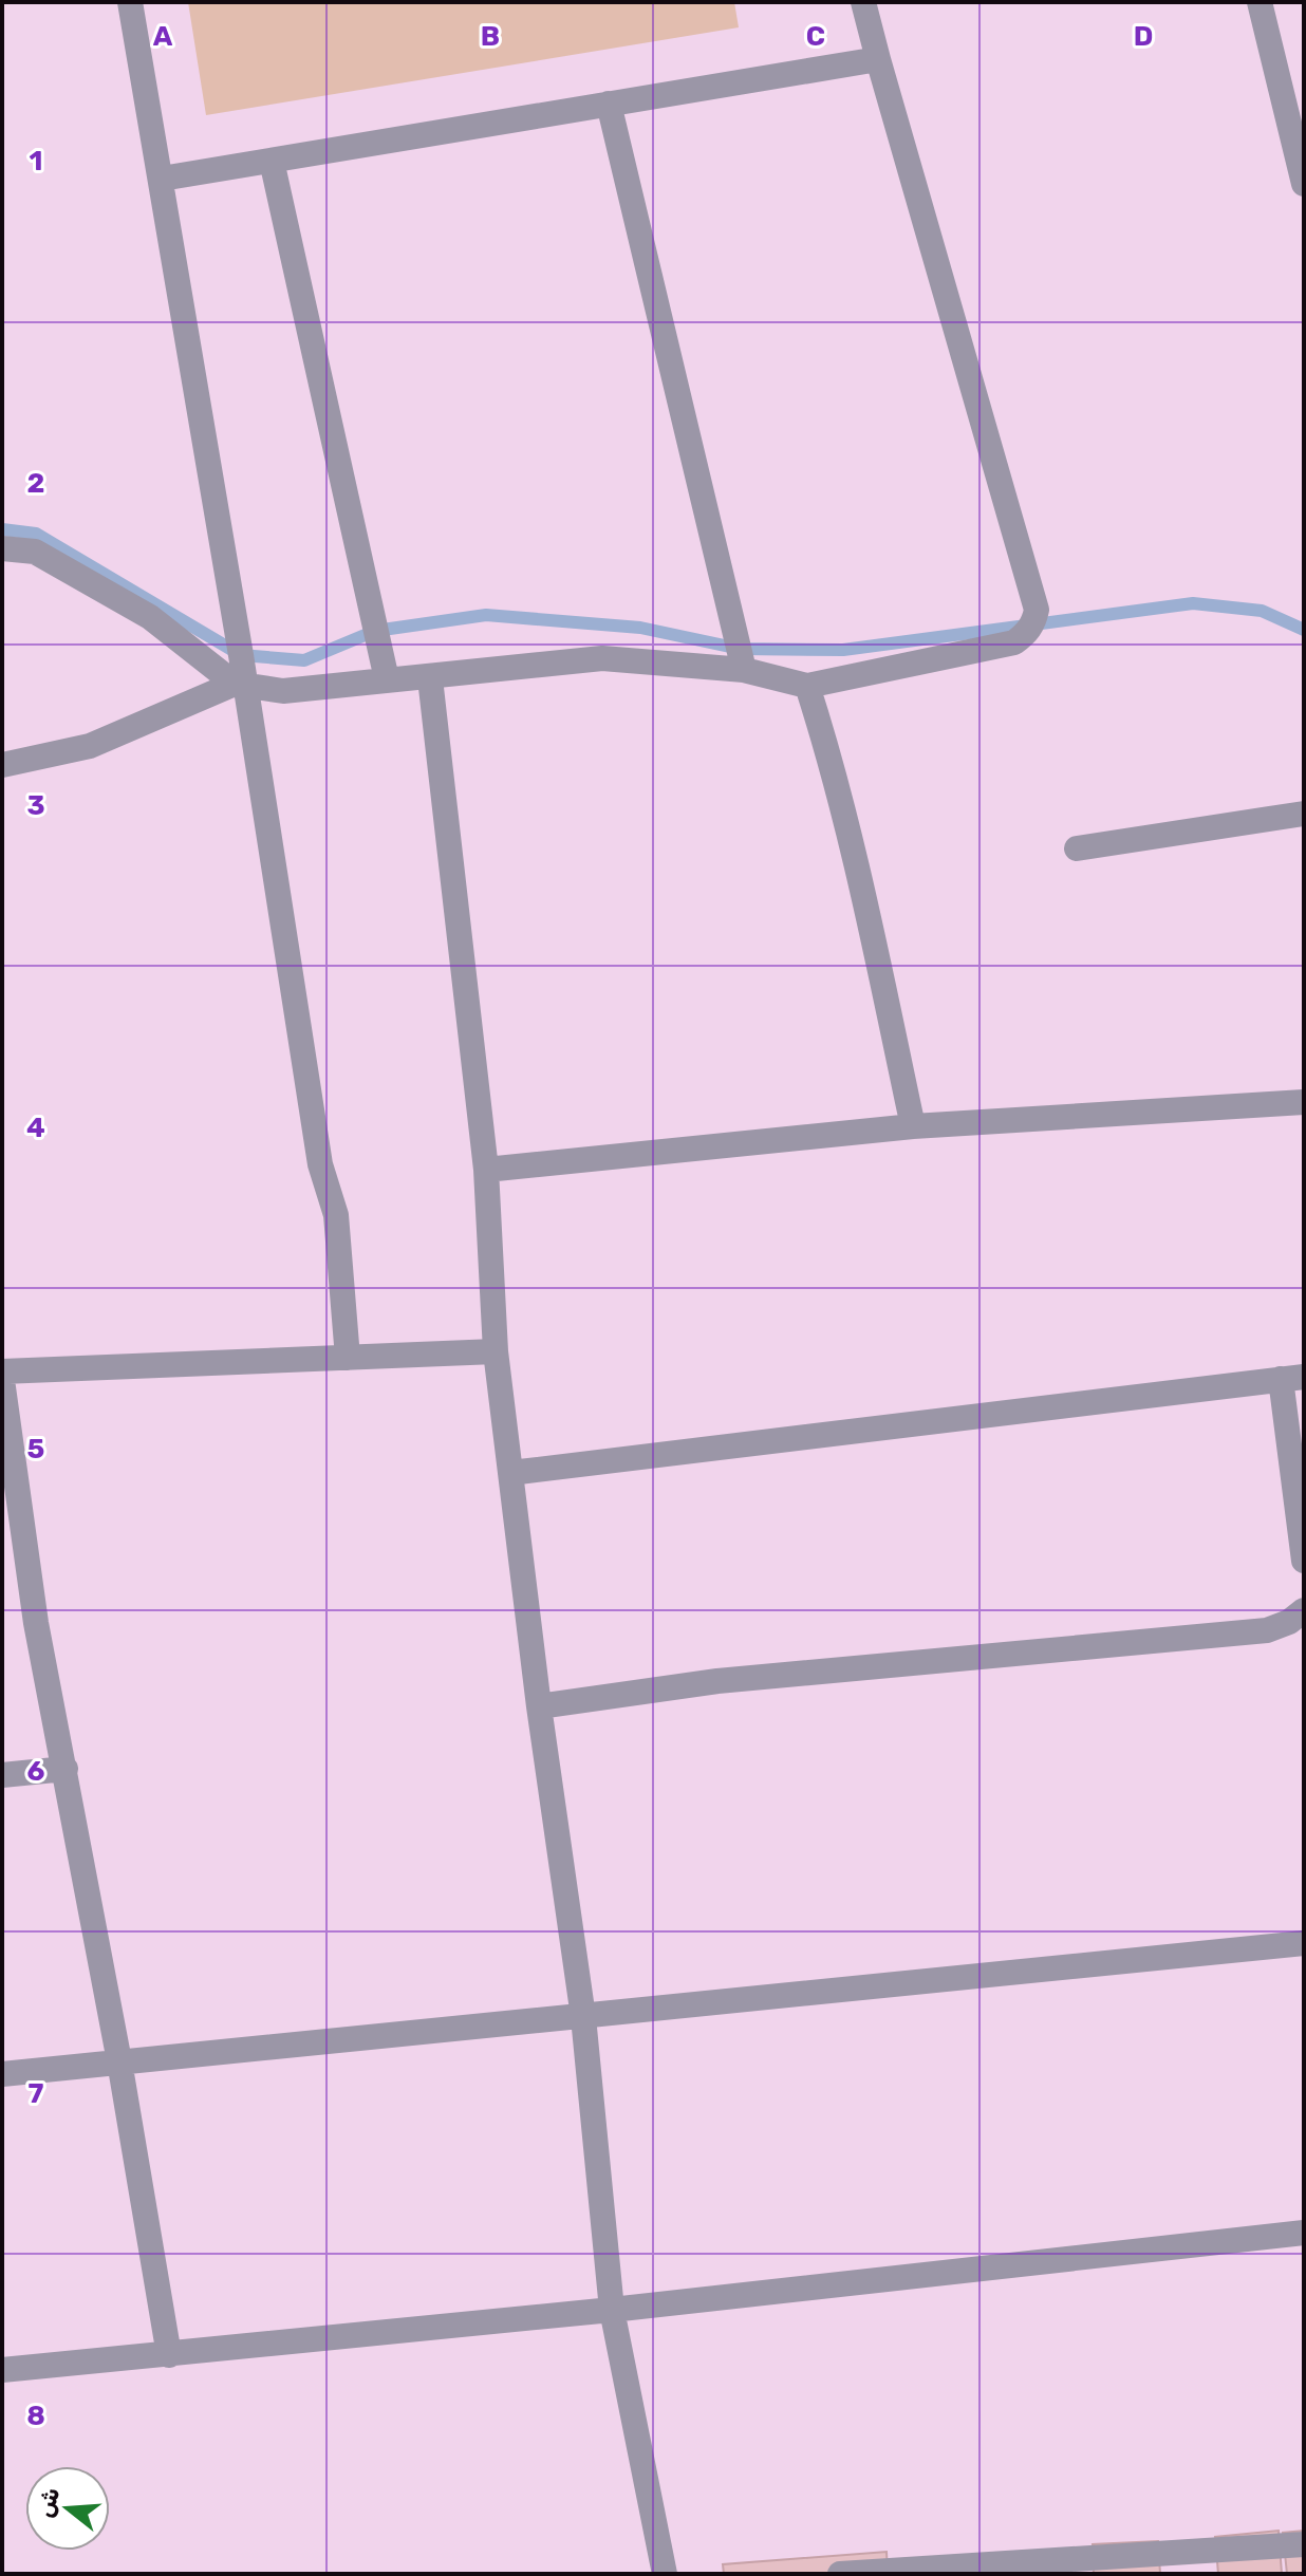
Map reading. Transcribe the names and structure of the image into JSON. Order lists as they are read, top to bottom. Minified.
{"north":"left","grid":{"columns":["A","B","C","D"],"rows":["1","2","3","4","5","6","7","8"]}}
